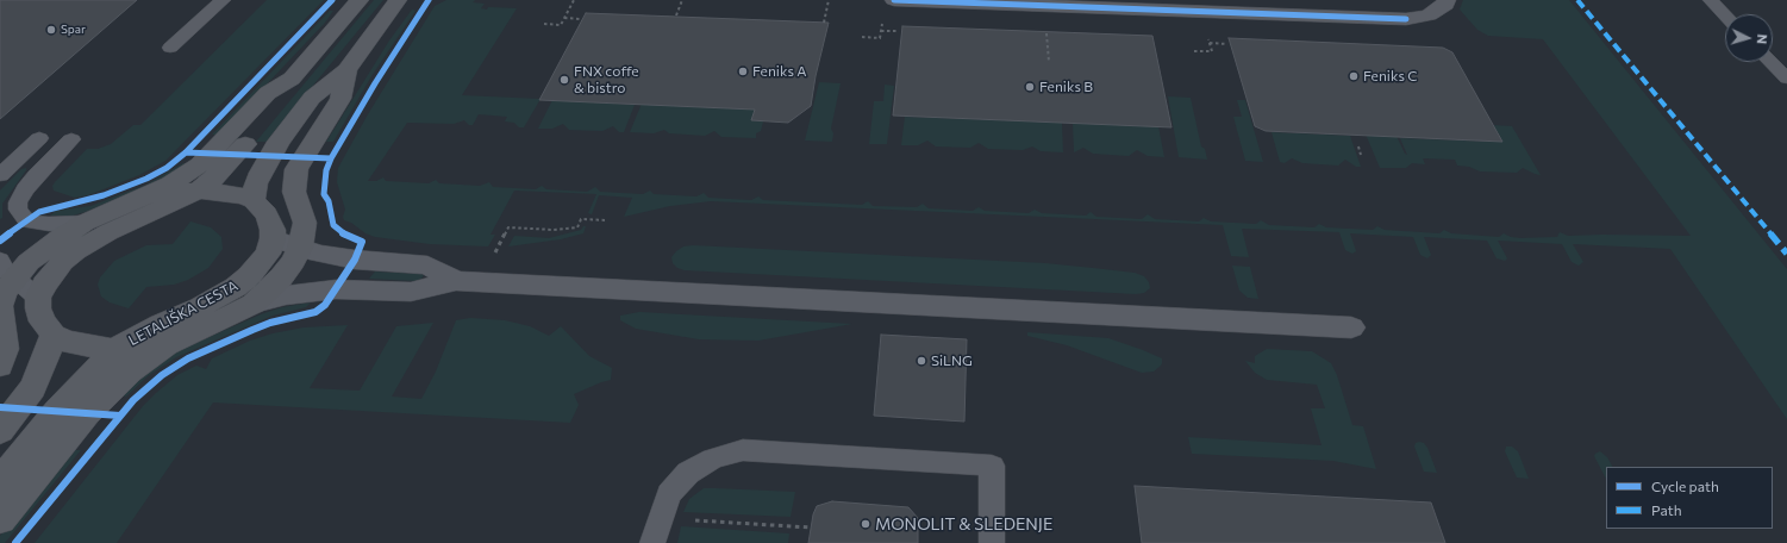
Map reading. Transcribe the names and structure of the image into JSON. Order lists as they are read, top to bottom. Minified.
{"streets":{"main road":["LETALIŠKA CESTA"]},"places":["Spar","Feniks A","Feniks C","FNX coffe & bistro","Feniks B","SiLNG","MONOLIT & SLEDENJE"],"legend":["Cycle path","Path"],"north":"right"}
